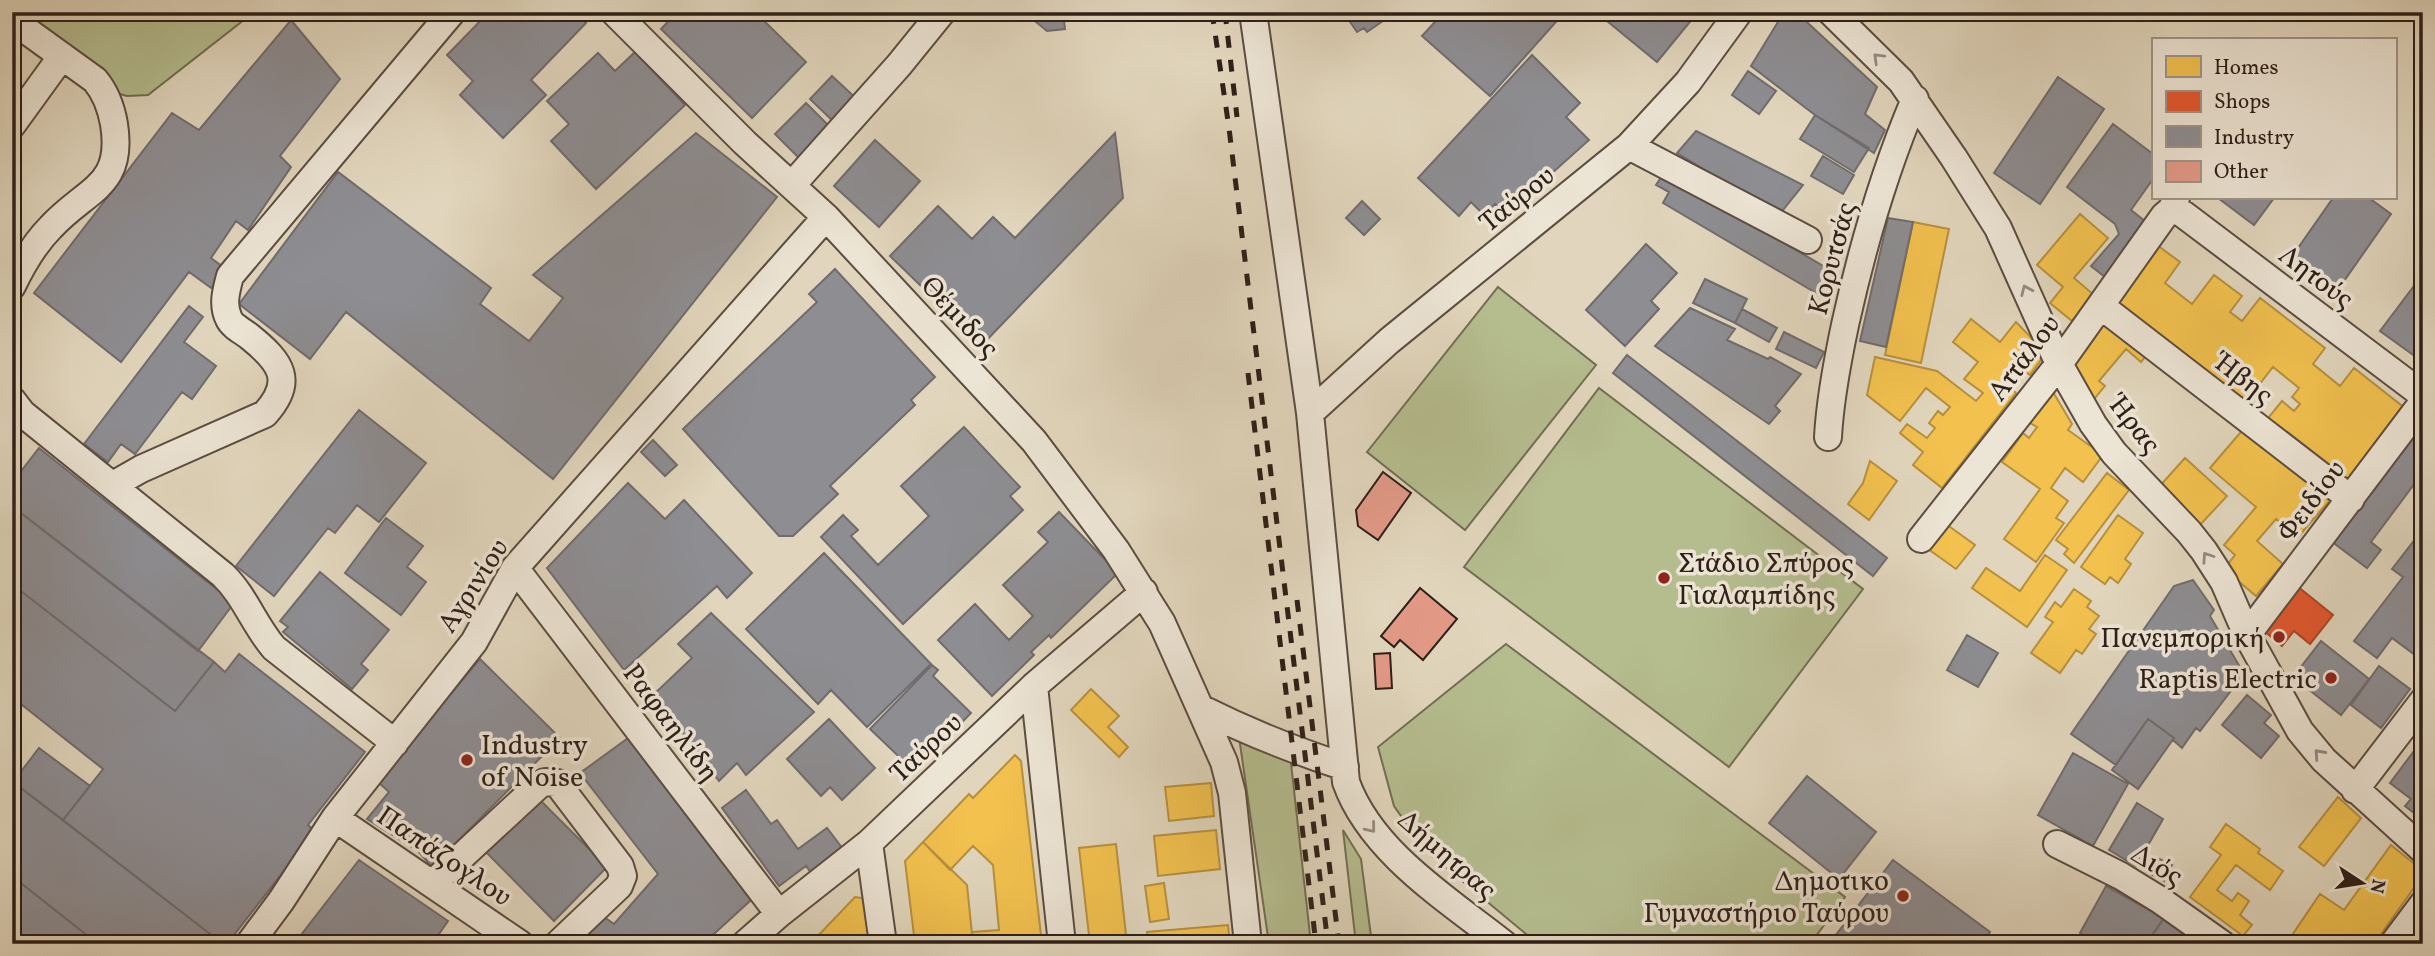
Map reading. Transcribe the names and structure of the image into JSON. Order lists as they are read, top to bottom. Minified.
{"streets":{"street":["Ταύρου","Κορυτσάς","Λητούς","Θέμιδος","Αττάλου","Ήβης","Ήρας","Φειδίου","Αγρινίου","Ραφαηλίδη","Δήμητρας","Παπάζογλου","Διός"]},"crossings":[["Ταύρου","Θέμιδος"],["Ταύρου","Ραφαηλίδη"],["Ταύρου","Δήμητρας"],["Κορυτσάς","Ήρας"],["Λητούς","Αττάλου"],["Θέμιδος","Αγρινίου"],["Αττάλου","Ήβης"],["Αττάλου","Ήρας"],["Ήβης","Φειδίου"],["Ήρας","Φειδίου"],["Αγρινίου","Ραφαηλίδη"],["Αγρινίου","Παπάζογλου"]],"one_way":["Ήρας"],"places":["Στάδιο Σπύρος Γιαλαμπίδης","Πανεμπορική","Raptis Electric","Industry of Noise","Δημοτικο Γυμναστήριο Ταύρου"],"legend":["Homes","Shops","Industry","Other"],"north":"right"}
